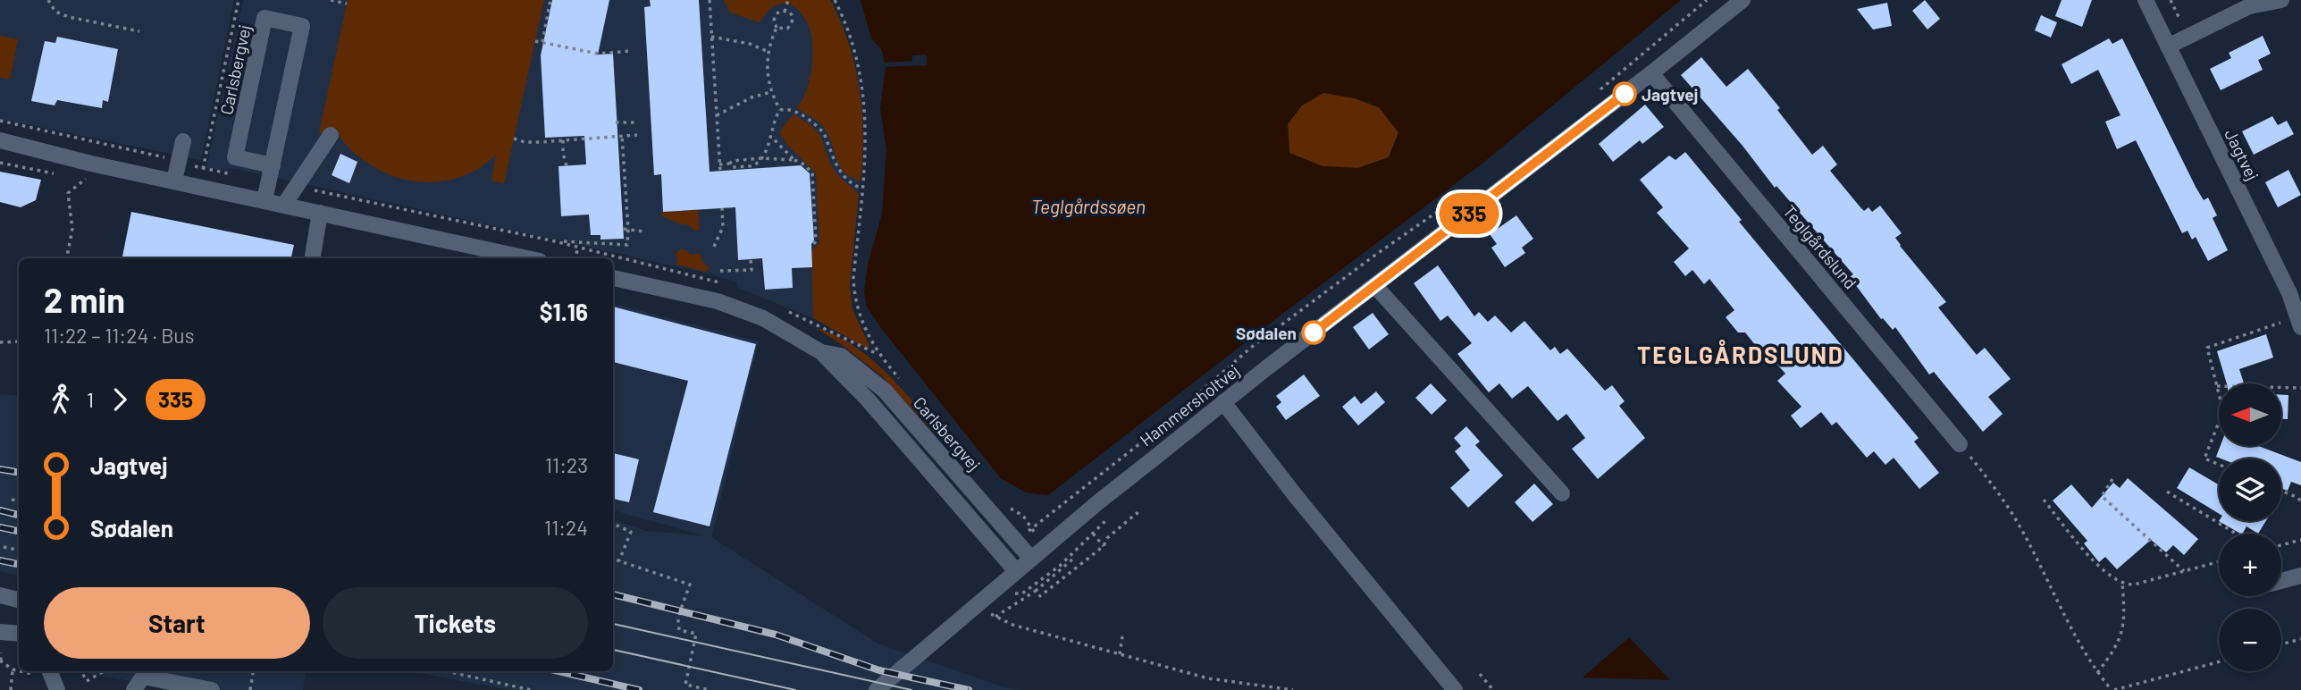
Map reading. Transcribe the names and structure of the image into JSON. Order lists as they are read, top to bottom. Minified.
{"streets":{"street":["Carlsbergvej","Jagtvej","Teglgårdslund","Hammersholtvej"]},"crossings":[["Carlsbergvej","Hammersholtvej"],["Teglgårdslund","Hammersholtvej"]],"districts":["TEGLGÅRDSLUND"],"water":["Teglgårdssøen"],"places":["Jagtvej","Sødalen"],"lines":["bus line 335"],"north":"left","page":{"on_map":"335","heading":["2 min","11:22 – 11:24 · Bus","$1.16"],"legs":["1","335"],"map_buttons":["+","−"],"list":[{"name":"Jagtvej","value":"11:23"},{"name":"Sødalen","value":"11:24"}],"buttons":["Start","Tickets"]}}
